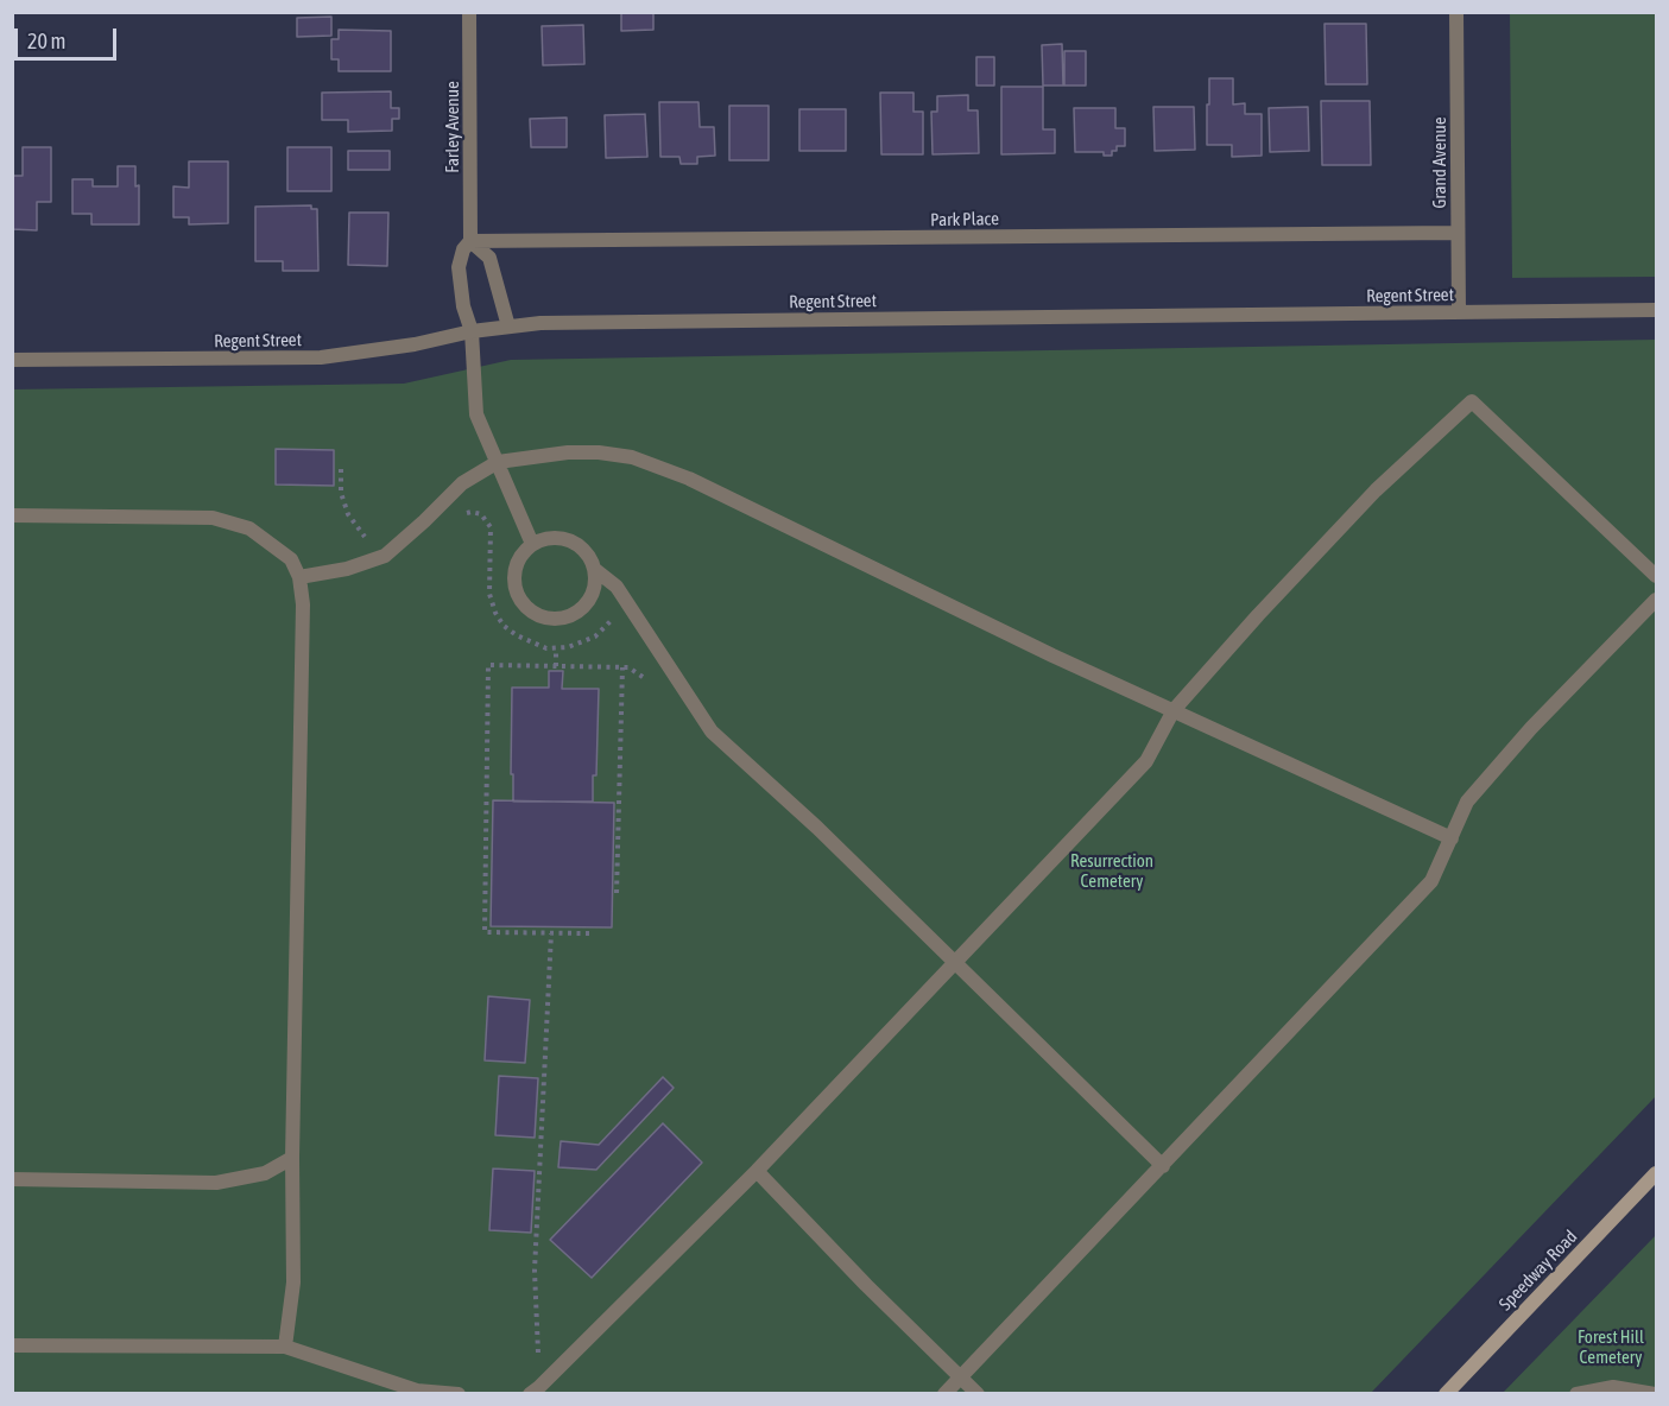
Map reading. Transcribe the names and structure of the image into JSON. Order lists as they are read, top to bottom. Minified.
{"streets":{"main road":["Speedway Road"],"street":["Farley Avenue","Grand Avenue","Park Place","Regent Street"]},"crossings":[["Farley Avenue","Park Place"],["Farley Avenue","Regent Street"],["Grand Avenue","Park Place"],["Grand Avenue","Regent Street"]],"parks":["Resurrection Cemetery","Forest Hill Cemetery"],"scale_bar":"20 m"}
